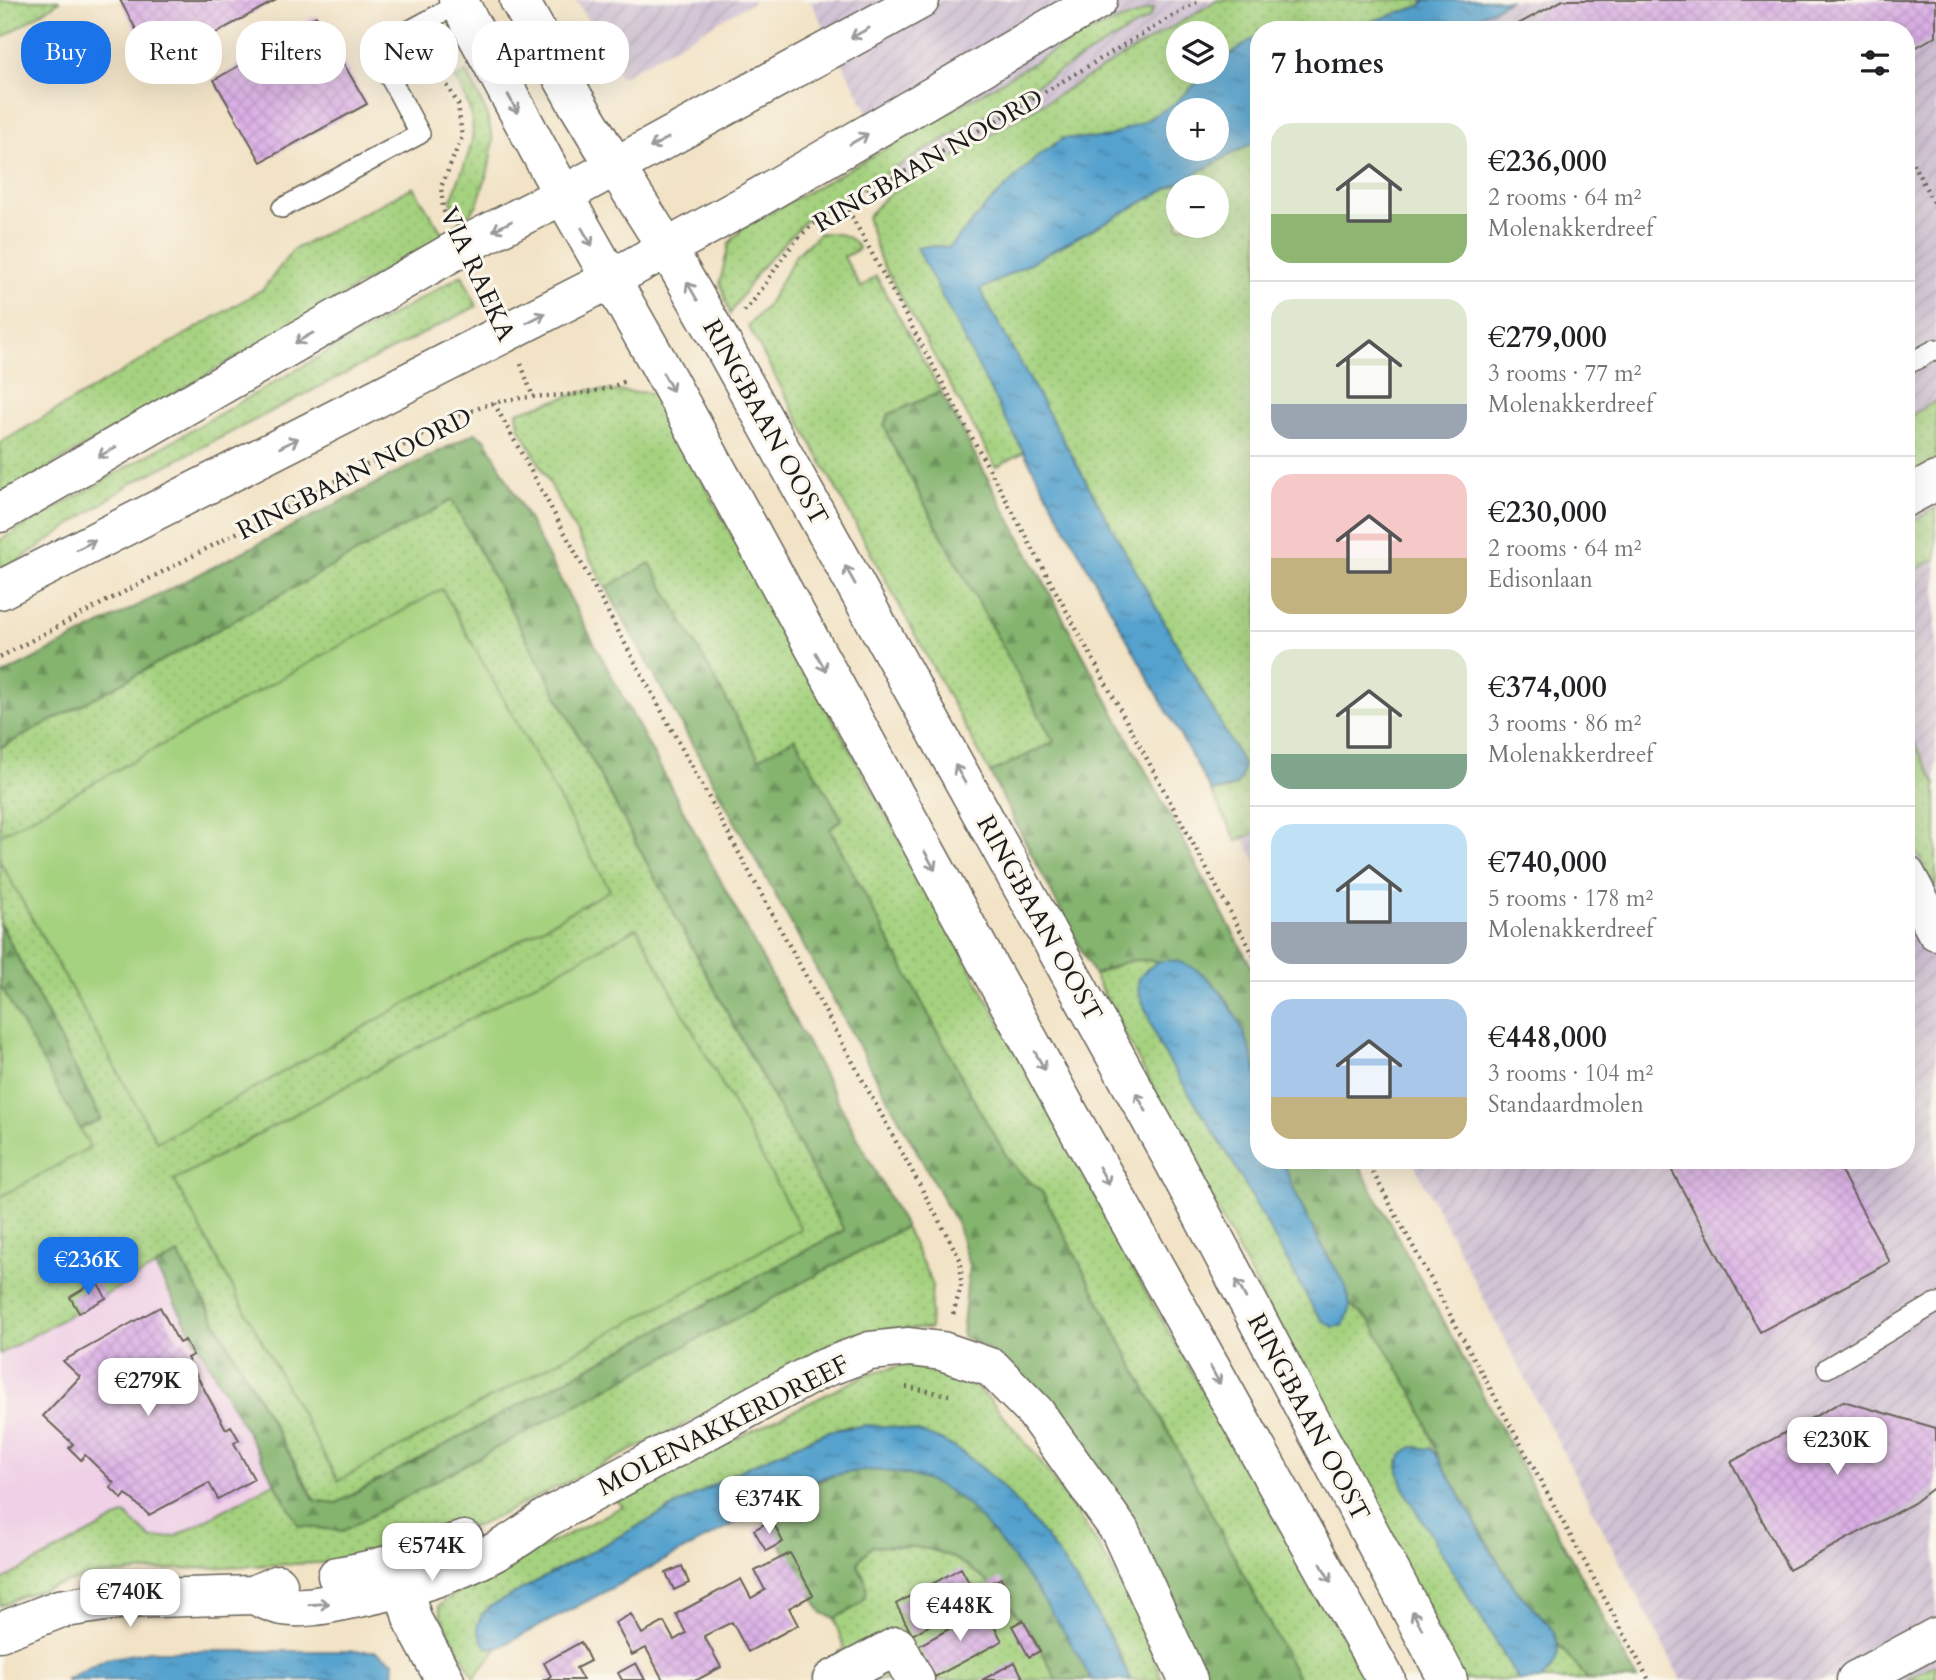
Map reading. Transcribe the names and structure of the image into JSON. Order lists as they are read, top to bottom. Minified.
{"streets":{"main road":["RINGBAAN NOORD","RINGBAAN OOST","MOLENAKKERDREEF"],"path":["VIA RAEKA"]},"crossings":[["RINGBAAN NOORD","VIA RAEKA"],["RINGBAAN NOORD","RINGBAAN OOST"]],"page":{"map_buttons":["+","−"],"chip":["Buy","Rent","Filters","New","Apartment"],"heading":"7 homes","list":[{"name":"€236,000","note":"2 rooms · 64 m² · Molenakkerdreef"},{"name":"€279,000","note":"3 rooms · 77 m² · Molenakkerdreef"},{"name":"€230,000","note":"2 rooms · 64 m² · Edisonlaan"},{"name":"€374,000","note":"3 rooms · 86 m² · Molenakkerdreef"},{"name":"€740,000","note":"5 rooms · 178 m² · Molenakkerdreef"},{"name":"€448,000","note":"3 rooms · 104 m² · Standaardmolen"}],"price":["€236K","€279K","€230K","€374K","€574K","€740K","€448K"]}}
